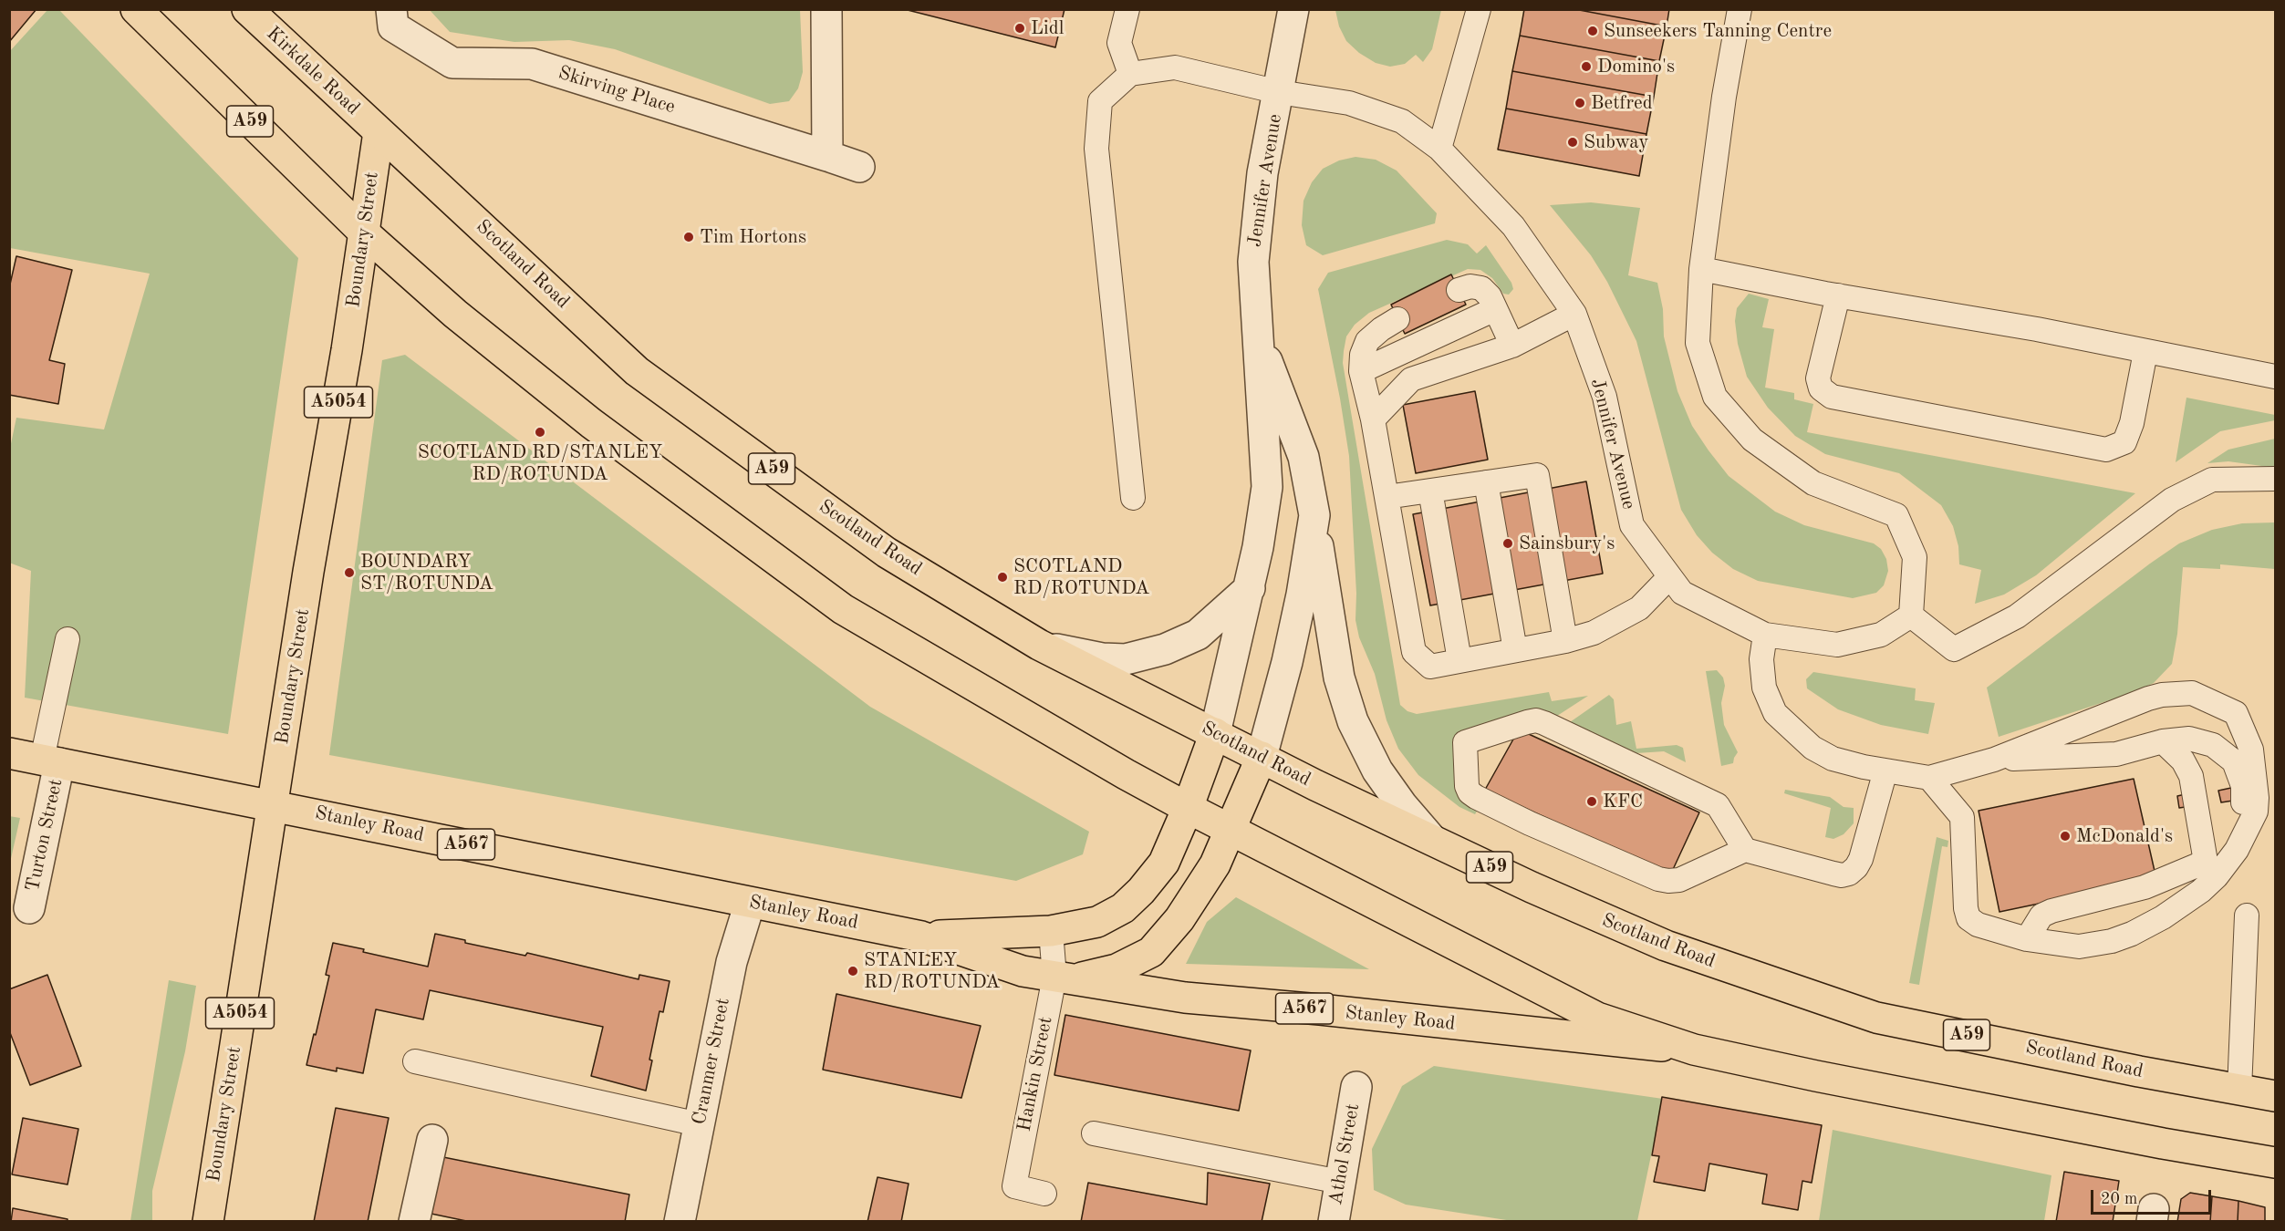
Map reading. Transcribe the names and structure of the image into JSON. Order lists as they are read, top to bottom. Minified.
{"streets":{"main road":["Kirkdale Road","A59","Boundary Street","Scotland Road","A5054","Stanley Road","A567"],"street":["Skirving Place","Jennifer Avenue","Turton Street","Cranmer Street","Athol Street"],"lane":["Hankin Street"]},"crossings":[["Kirkdale Road","Boundary Street"],["Kirkdale Road","Scotland Road"],["A59","Boundary Street"],["A59","Stanley Road"],["Jennifer Avenue","Scotland Road"],["Jennifer Avenue","Stanley Road"],["Boundary Street","Scotland Road"],["Boundary Street","Stanley Road"],["Scotland Road","Stanley Road"],["Stanley Road","Turton Street"],["Stanley Road","Cranmer Street"],["Stanley Road","Hankin Street"]],"places":["Lidl","Sunseekers Tanning Centre","Domino's","Betfred","Subway","Tim Hortons","SCOTLAND RD/STANLEY RD/ROTUNDA","Sainsbury's","BOUNDARY ST/ROTUNDA","SCOTLAND RD/ROTUNDA","KFC","McDonald's","STANLEY RD/ROTUNDA"],"scale_bar":"20 m"}
